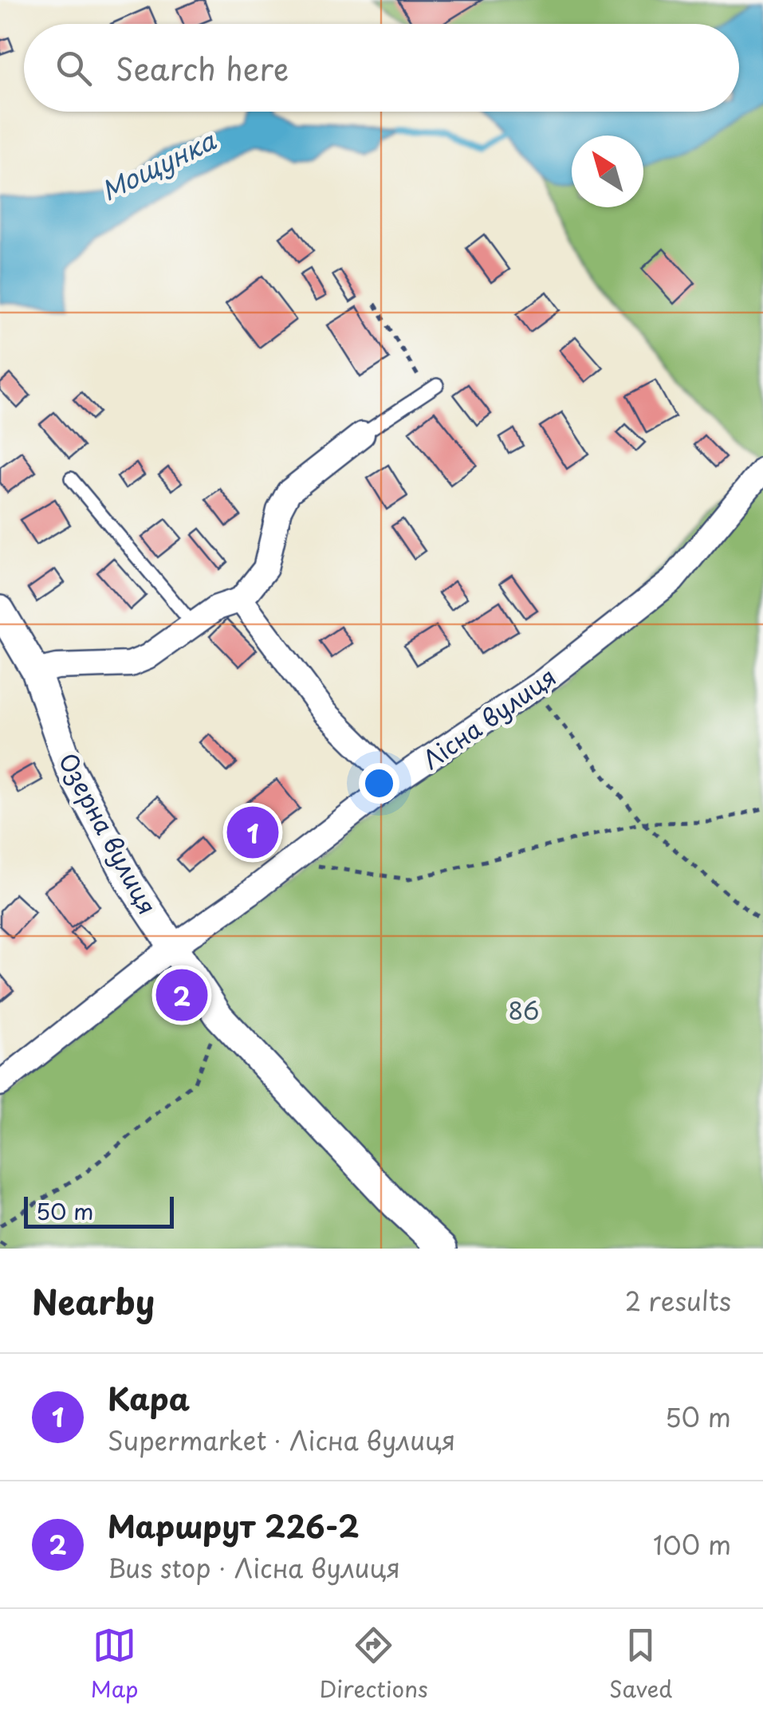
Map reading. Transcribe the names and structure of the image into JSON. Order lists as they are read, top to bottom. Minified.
{"streets":{"street":["Лісна вулиця","Озерна вулиця"]},"crossings":[["Лісна вулиця","Озерна вулиця"]],"water":["Мощунка"],"parks":["86"],"scale_bar":"50 m","north":"top left","page":{"search":"Search here","pins":["1","2"],"scale":"50 m","heading":["Nearby","2 results"],"list":[{"mark":"1","name":"Кара","note":"Supermarket · Лісна вулиця","value":"50 m"},{"mark":"2","name":"Маршрут 226-2","note":"Bus stop · Лісна вулиця","value":"100 m"}],"nav":["Map","Directions","Saved"]}}
